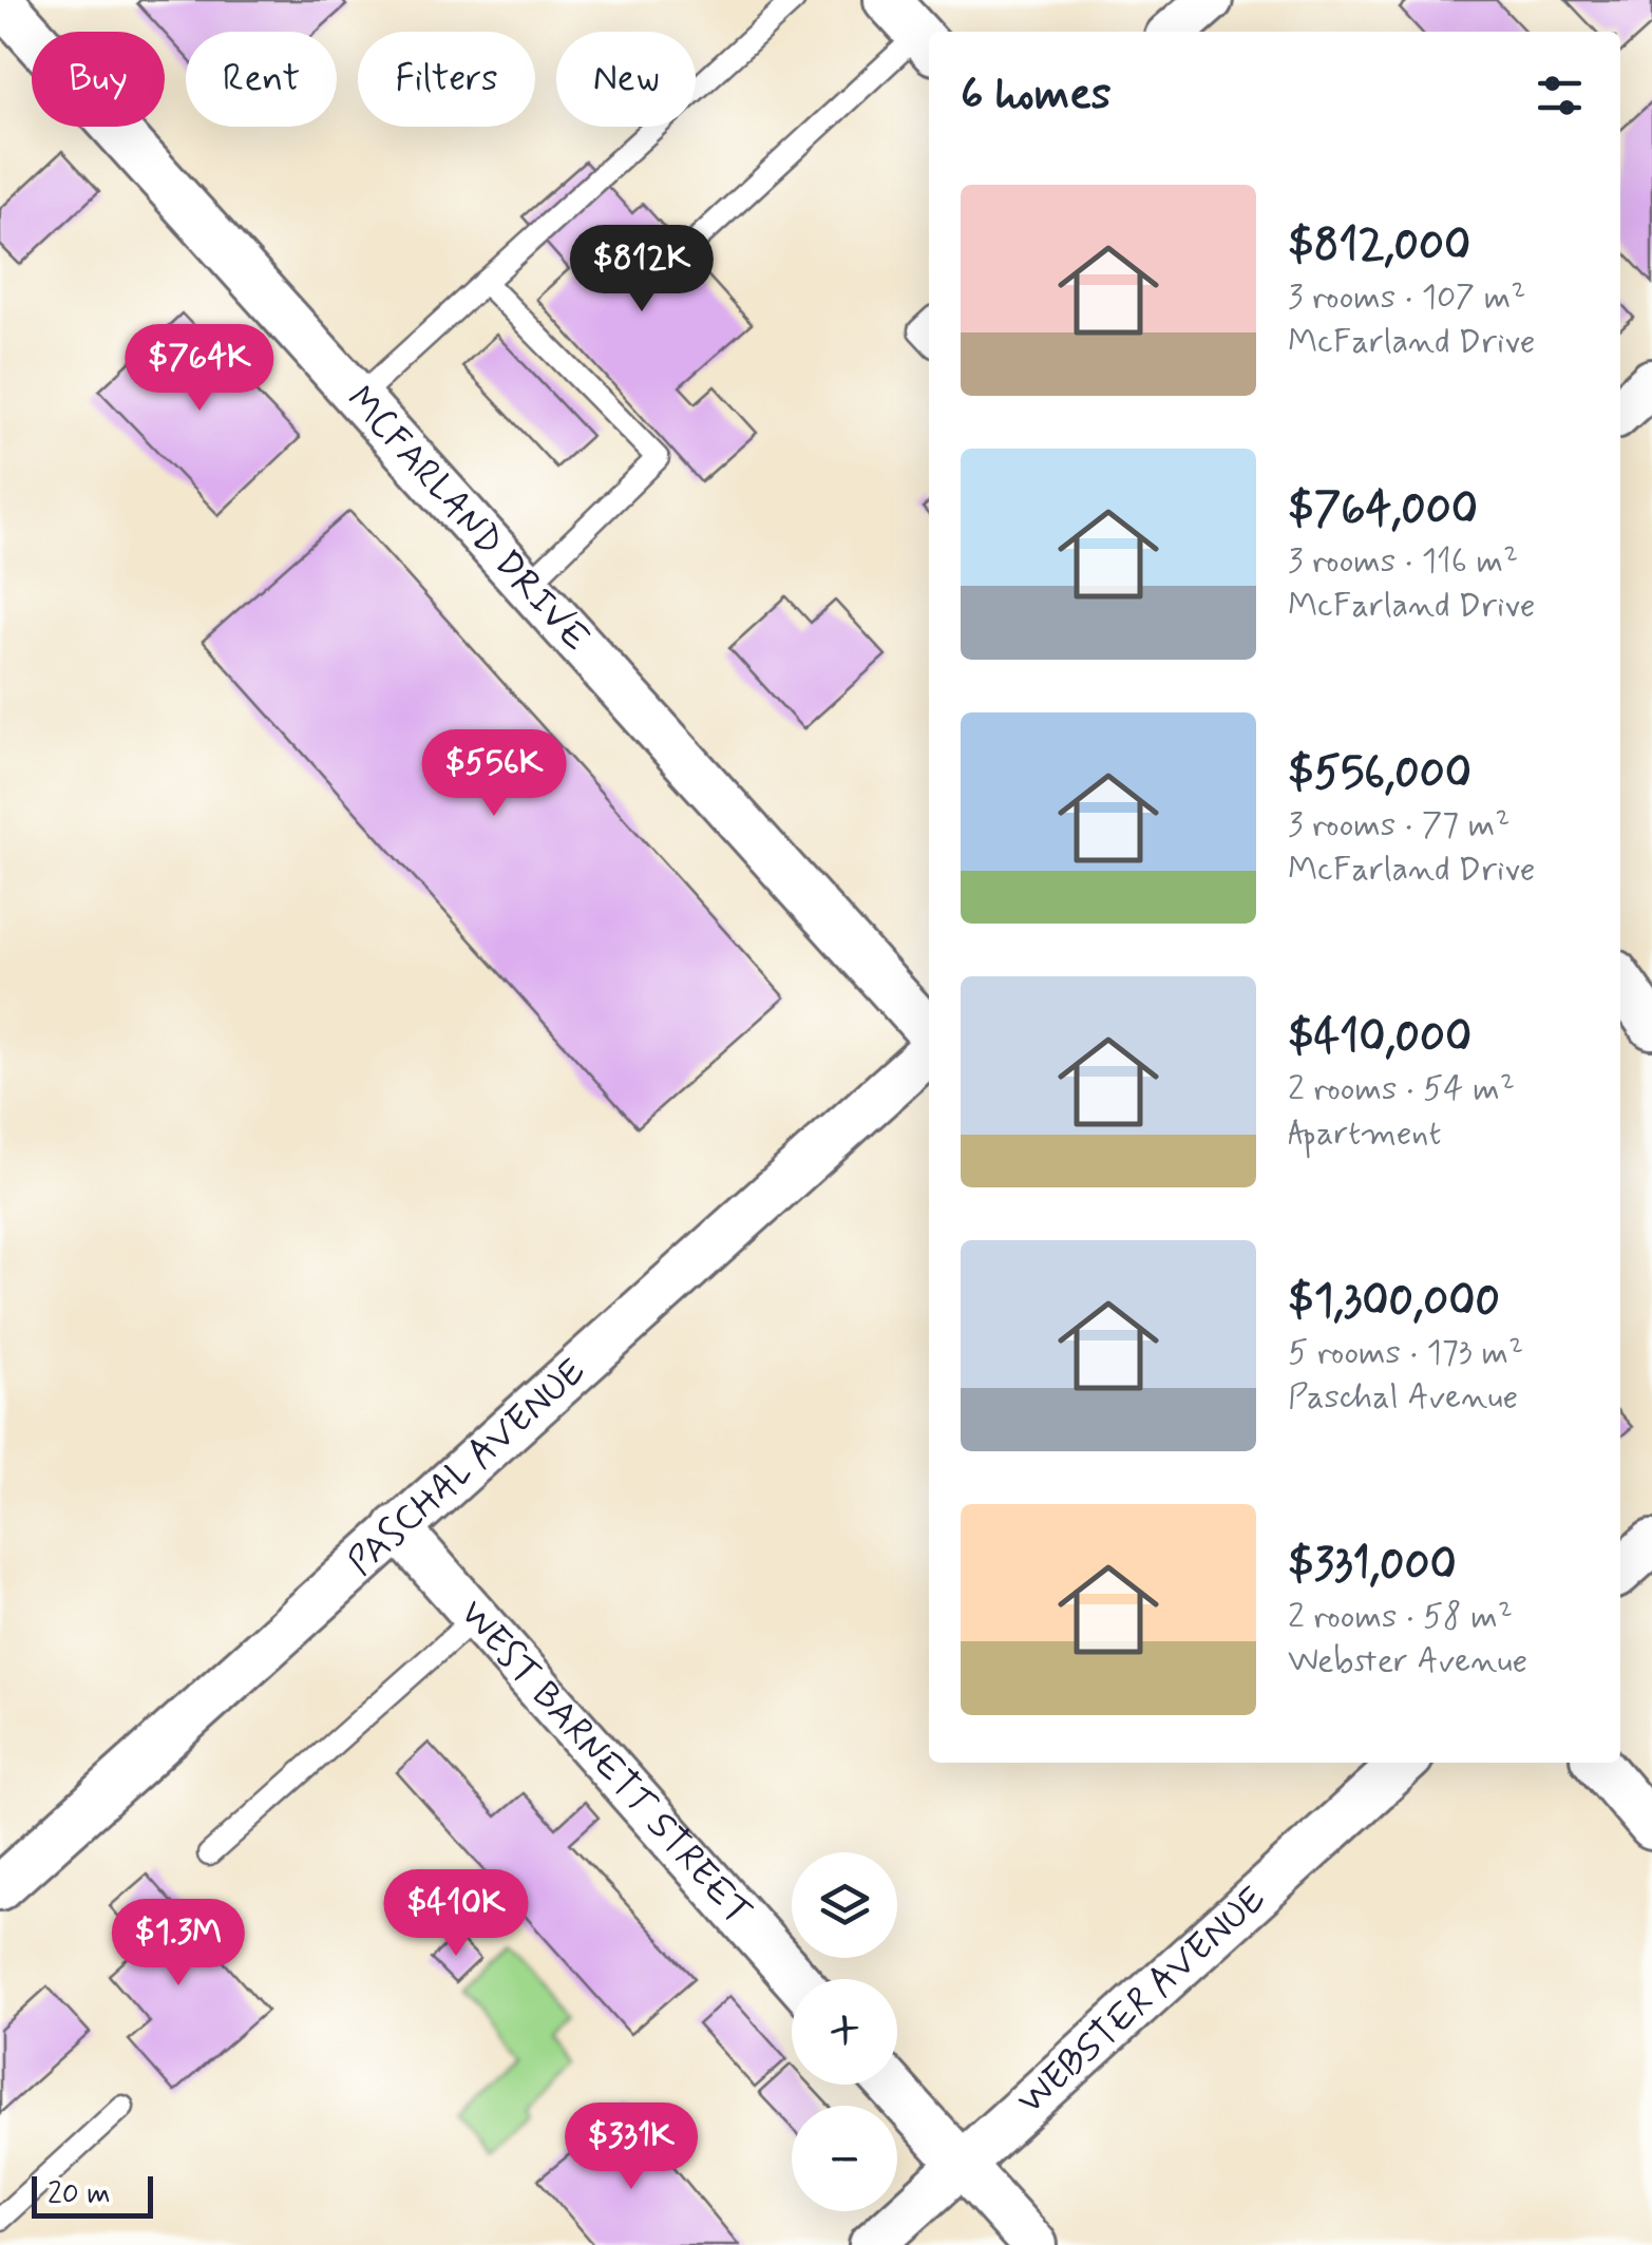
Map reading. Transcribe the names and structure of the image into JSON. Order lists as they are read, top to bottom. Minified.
{"streets":{"street":["MCFARLAND DRIVE","PASCHAL AVENUE","WEST BARNETT STREET","WEBSTER AVENUE"]},"crossings":[["PASCHAL AVENUE","WEST BARNETT STREET"]],"scale_bar":"20 m","page":{"chip":["Buy","Rent","Filters","New"],"heading":"6 homes","list":[{"name":"$812,000","note":"3 rooms · 107 m² · McFarland Drive"},{"name":"$764,000","note":"3 rooms · 116 m² · McFarland Drive"},{"name":"$556,000","note":"3 rooms · 77 m² · McFarland Drive"},{"name":"$410,000","note":"2 rooms · 54 m² · Apartment"},{"name":"$1,300,000","note":"5 rooms · 173 m² · Paschal Avenue"},{"name":"$331,000","note":"2 rooms · 58 m² · Webster Avenue"}],"price":["$812K","$764K","$556K","$410K","$1.3M","$331K"],"map_buttons":["+","−"],"scale":"20 m"}}
